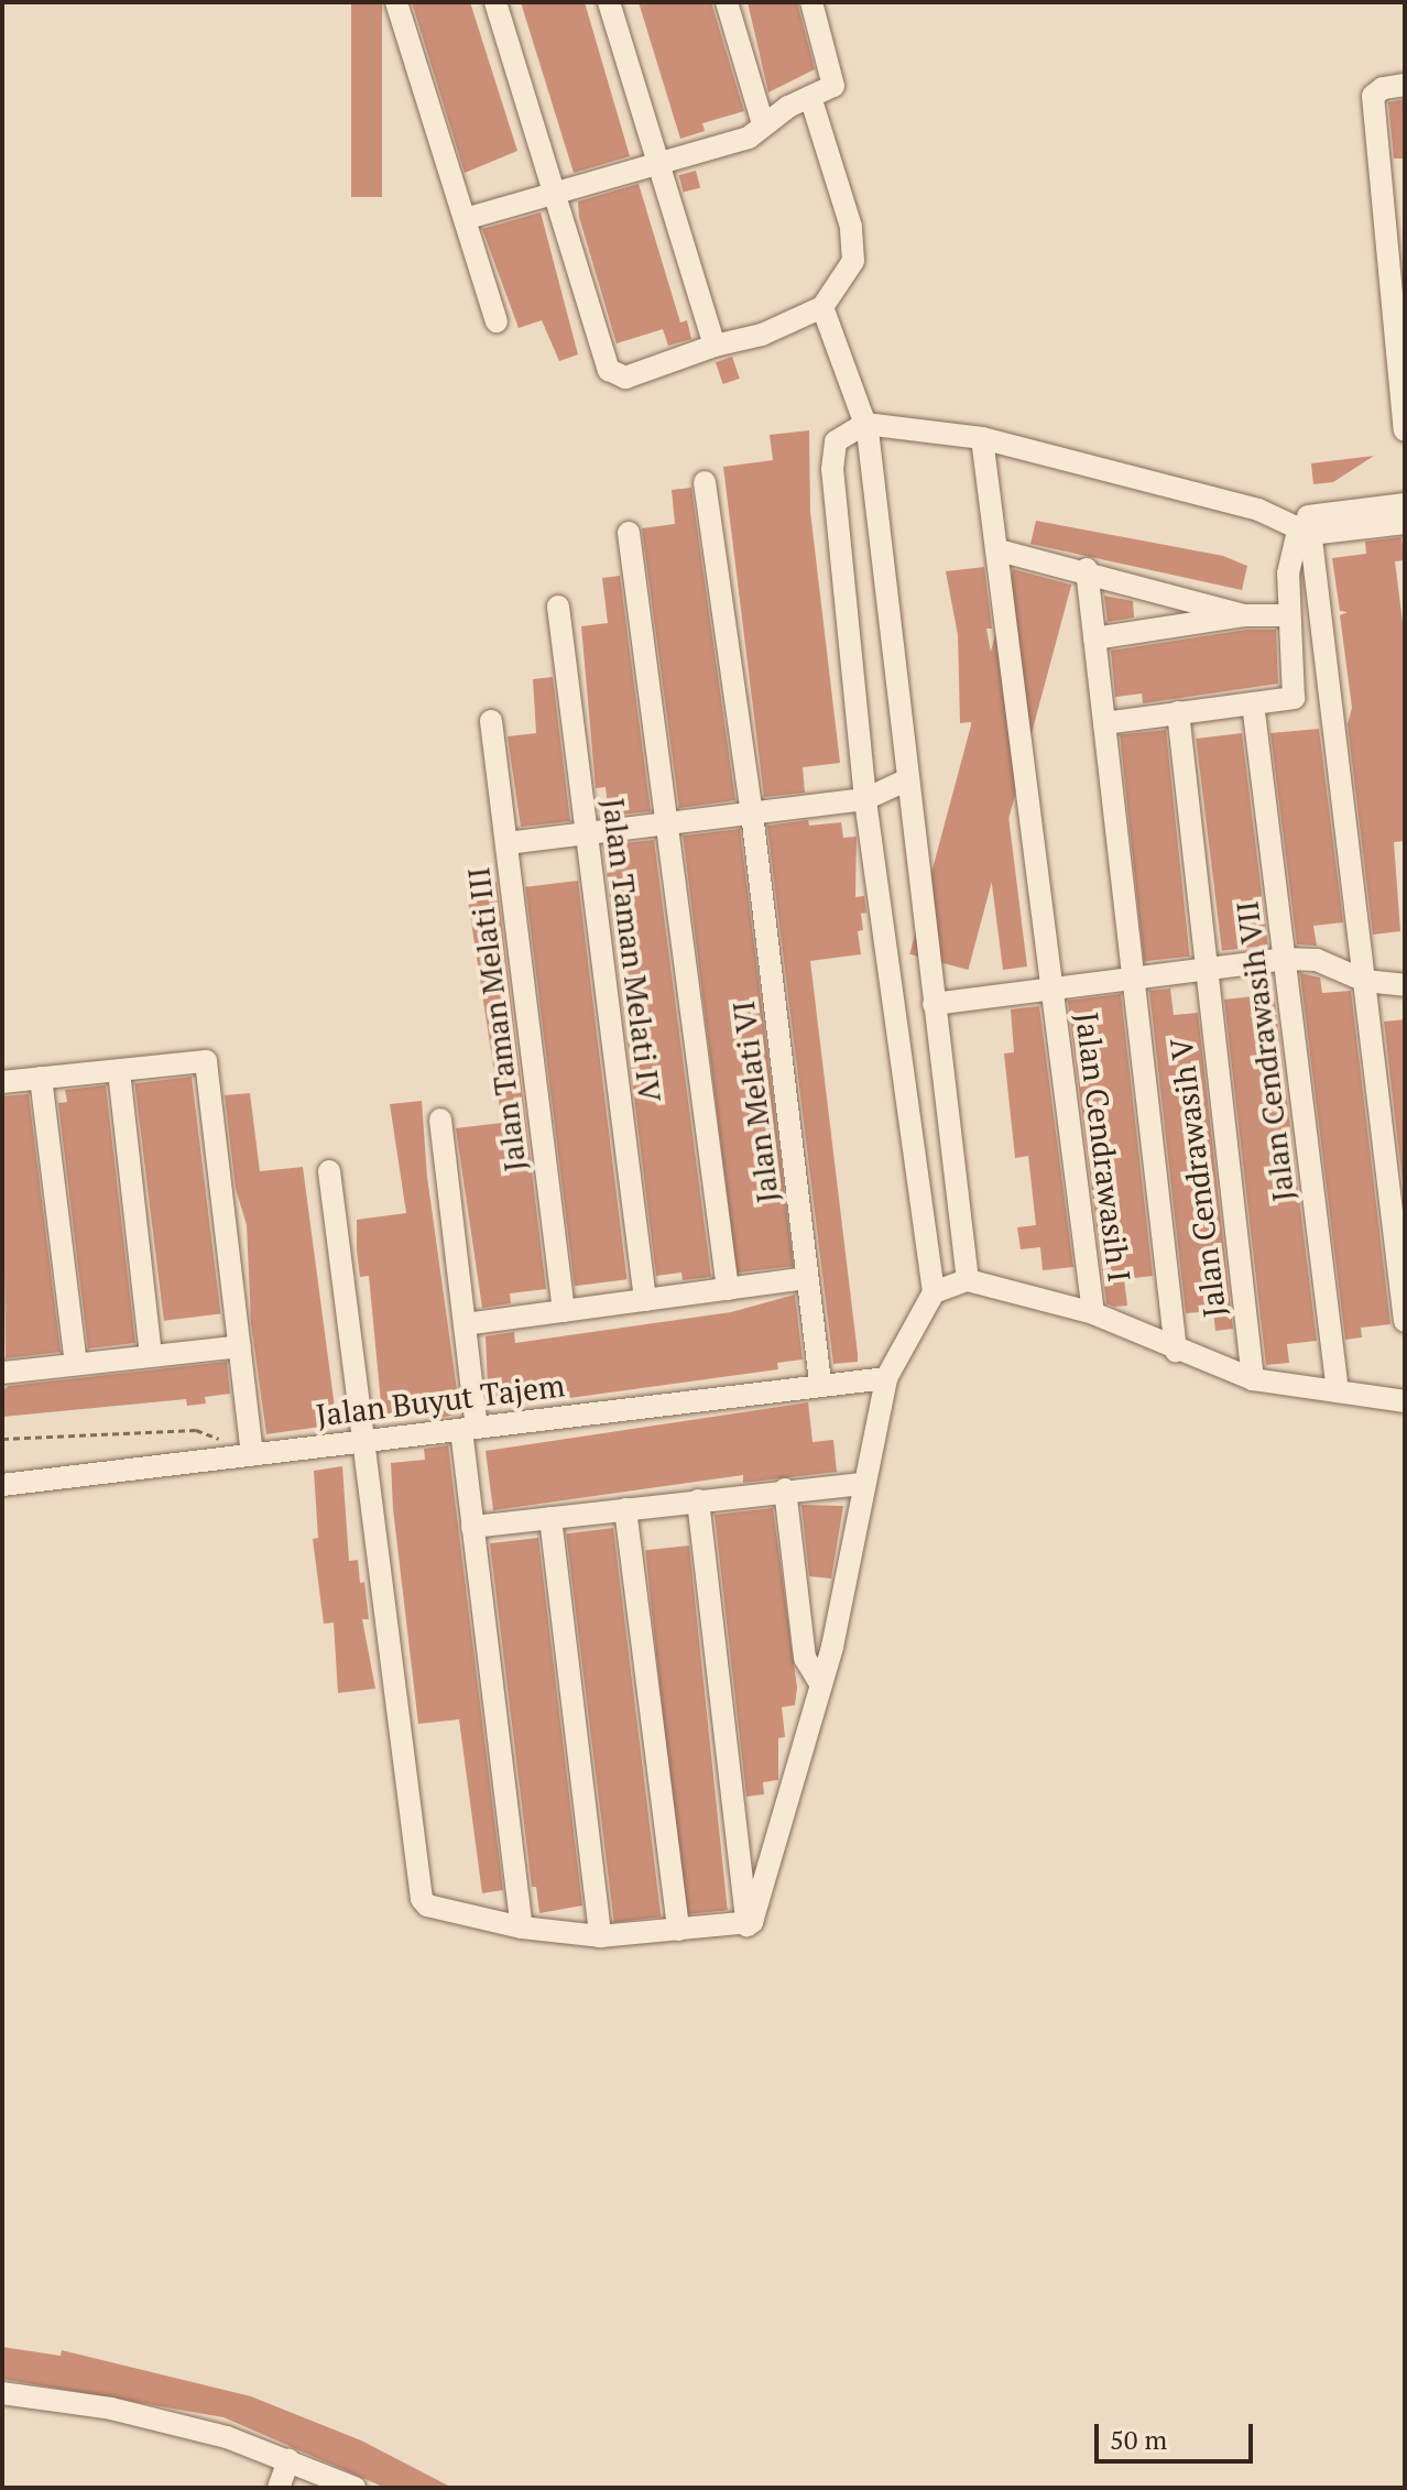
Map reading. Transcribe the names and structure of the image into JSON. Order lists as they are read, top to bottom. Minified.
{"streets":{"street":["Jalan Taman Melati IV","Jalan Taman Melati III","Jalan Cendrawasih VII","Jalan Melati VI","Jalan Cendrawasih I","Jalan Cendrawasih V","Jalan Buyut Tajem"]},"crossings":[["Jalan Melati VI","Jalan Buyut Tajem"]],"scale_bar":"50 m"}
